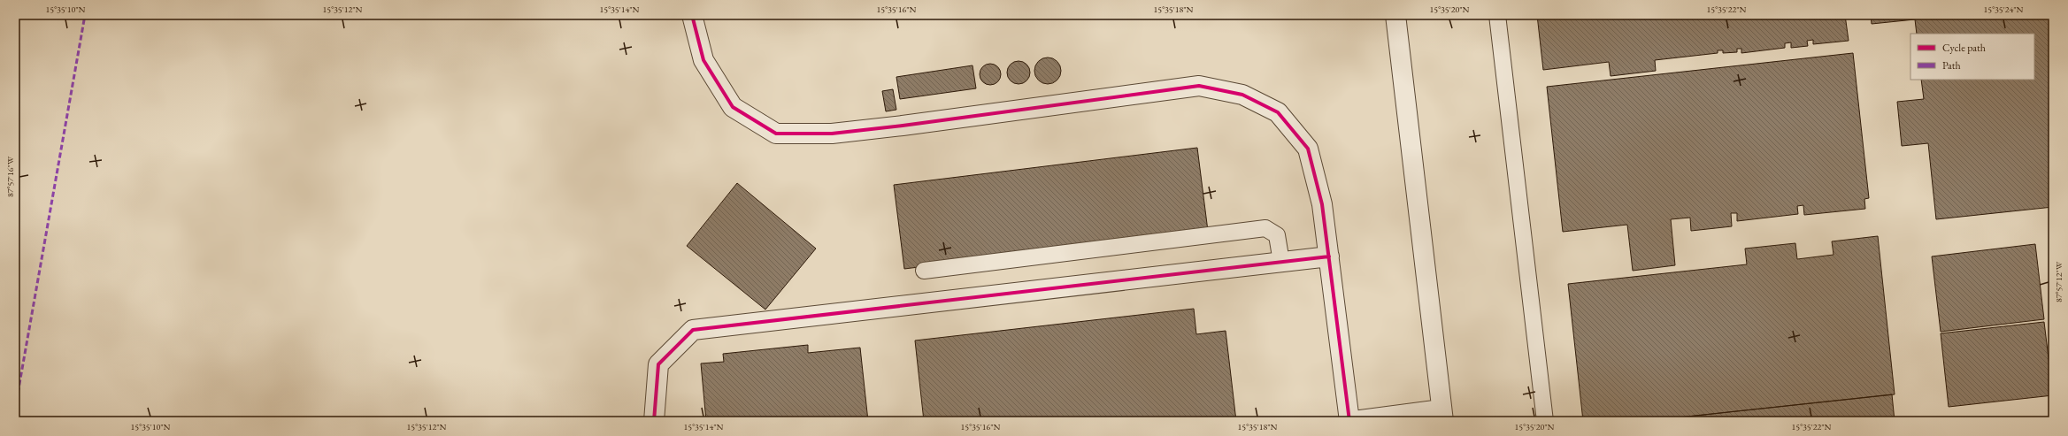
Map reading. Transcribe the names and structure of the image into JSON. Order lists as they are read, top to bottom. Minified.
{"legend":["Cycle path","Path"],"coordinates":["15°35'10\"N","15°35'12\"N","15°35'14\"N","15°35'16\"N","15°35'18\"N","15°35'20\"N","15°35'22\"N","15°35'24\"N","87°57'16\"W","87°57'12\"W"]}
